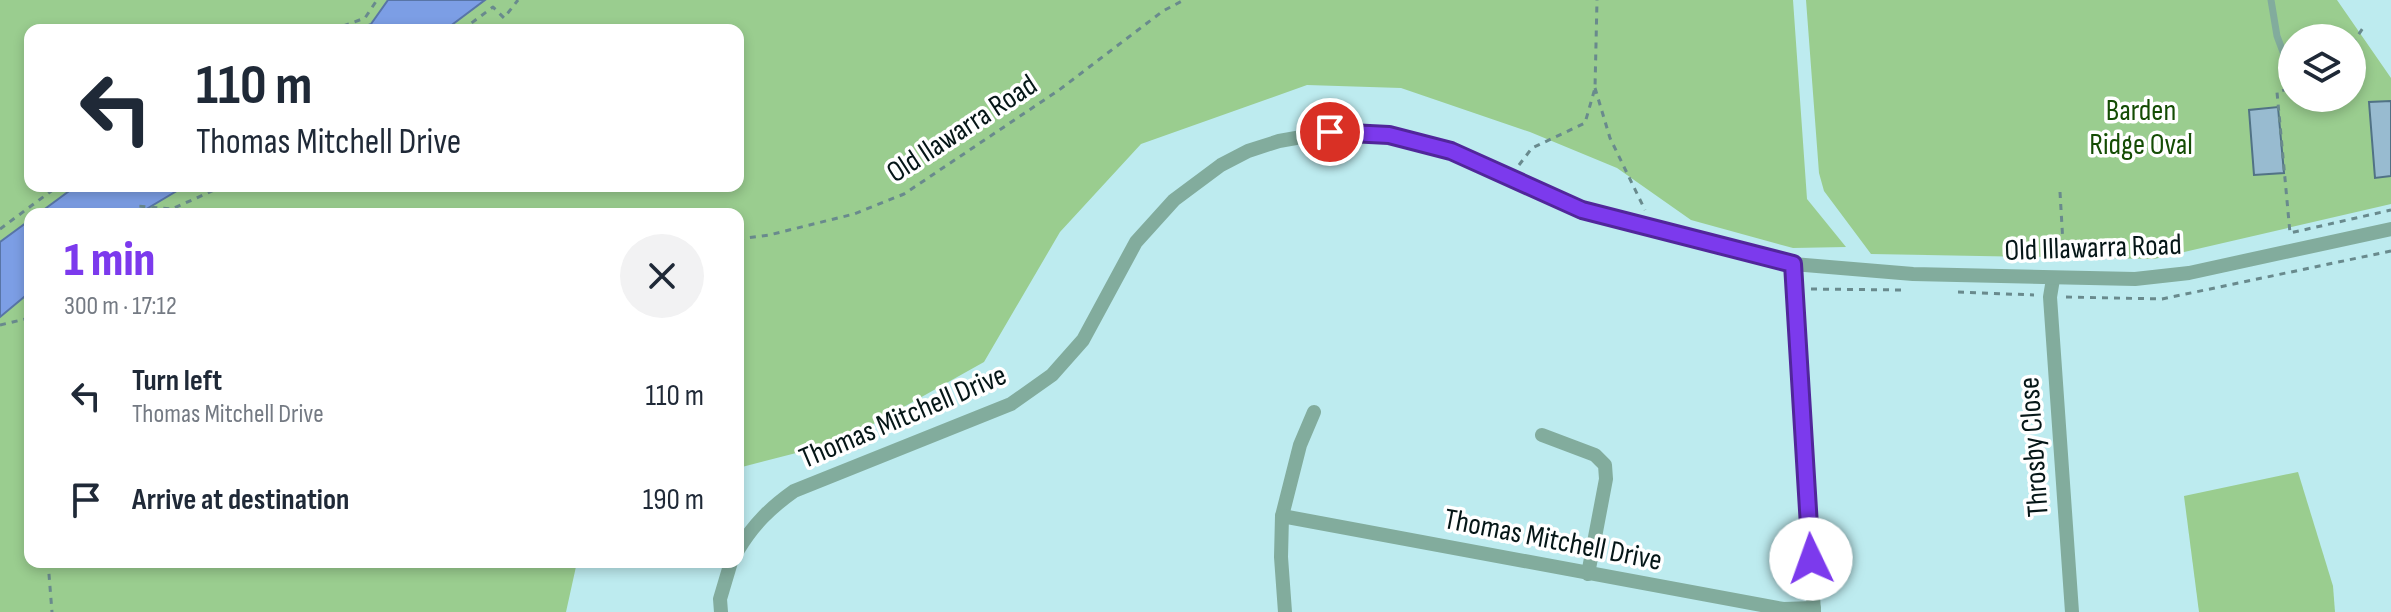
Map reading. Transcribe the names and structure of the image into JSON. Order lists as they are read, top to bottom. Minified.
{"streets":{"street":["Old Illawarra Road","Thomas Mitchell Drive","Throsby Close"],"path":["Old Ilawarra Road"]},"crossings":[["Old Illawarra Road","Thomas Mitchell Drive"],["Old Illawarra Road","Throsby Close"]],"parks":["Barden Ridge Oval"],"page":{"turn":["110 m","Thomas Mitchell Drive"],"heading":["1 min","300 m · 17:12"],"list":[{"name":"Turn left","note":"Thomas Mitchell Drive","value":"110 m"},{"name":"Arrive at destination","value":"190 m"}]}}
